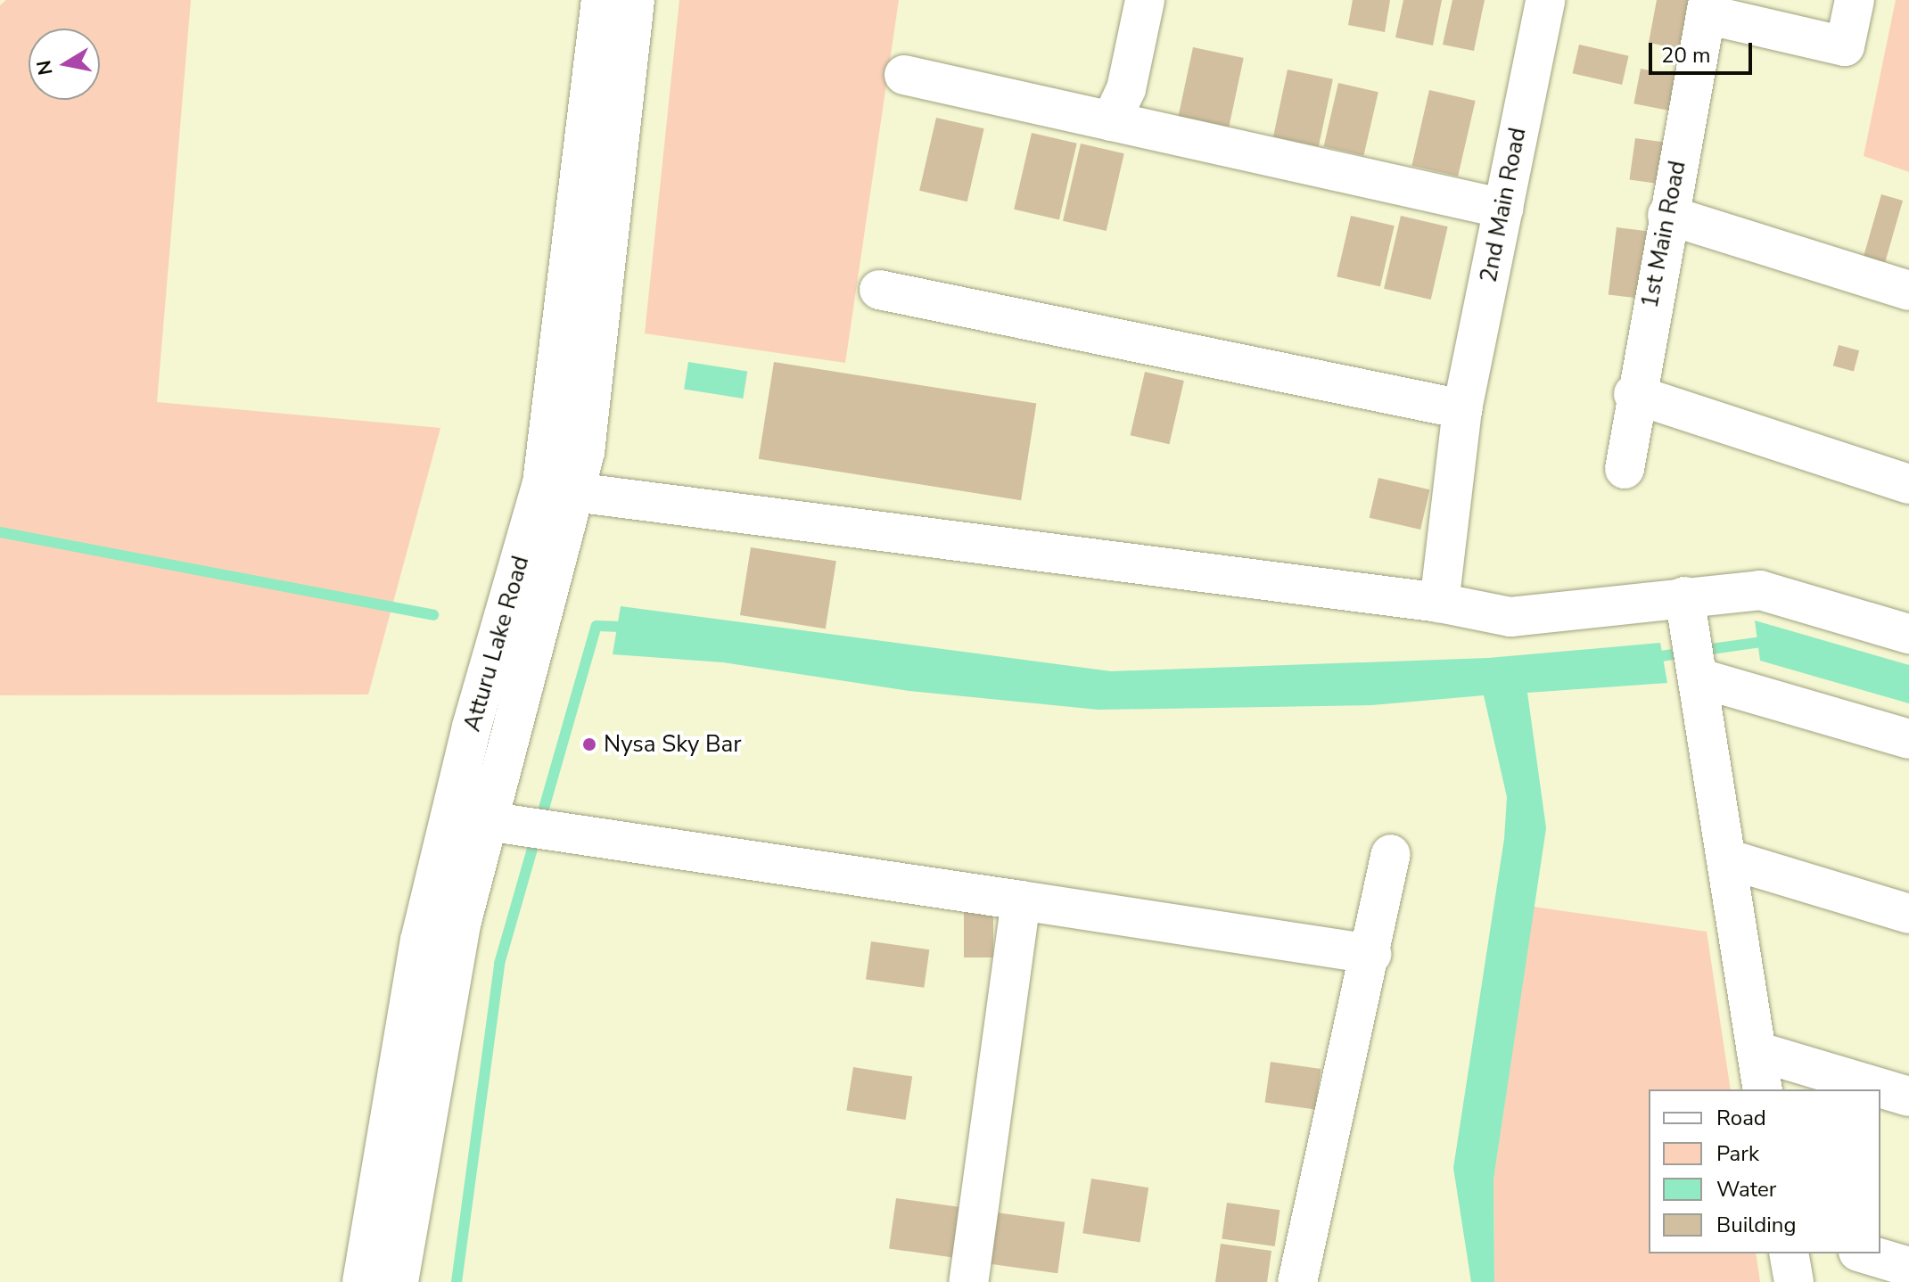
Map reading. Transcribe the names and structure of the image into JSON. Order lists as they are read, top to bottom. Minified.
{"streets":{"street":["2nd Main Road","1st Main Road","Atturu Lake Road"]},"places":["Nysa Sky Bar"],"legend":["Road","Park","Water","Building"],"scale_bar":"20 m","north":"left"}
